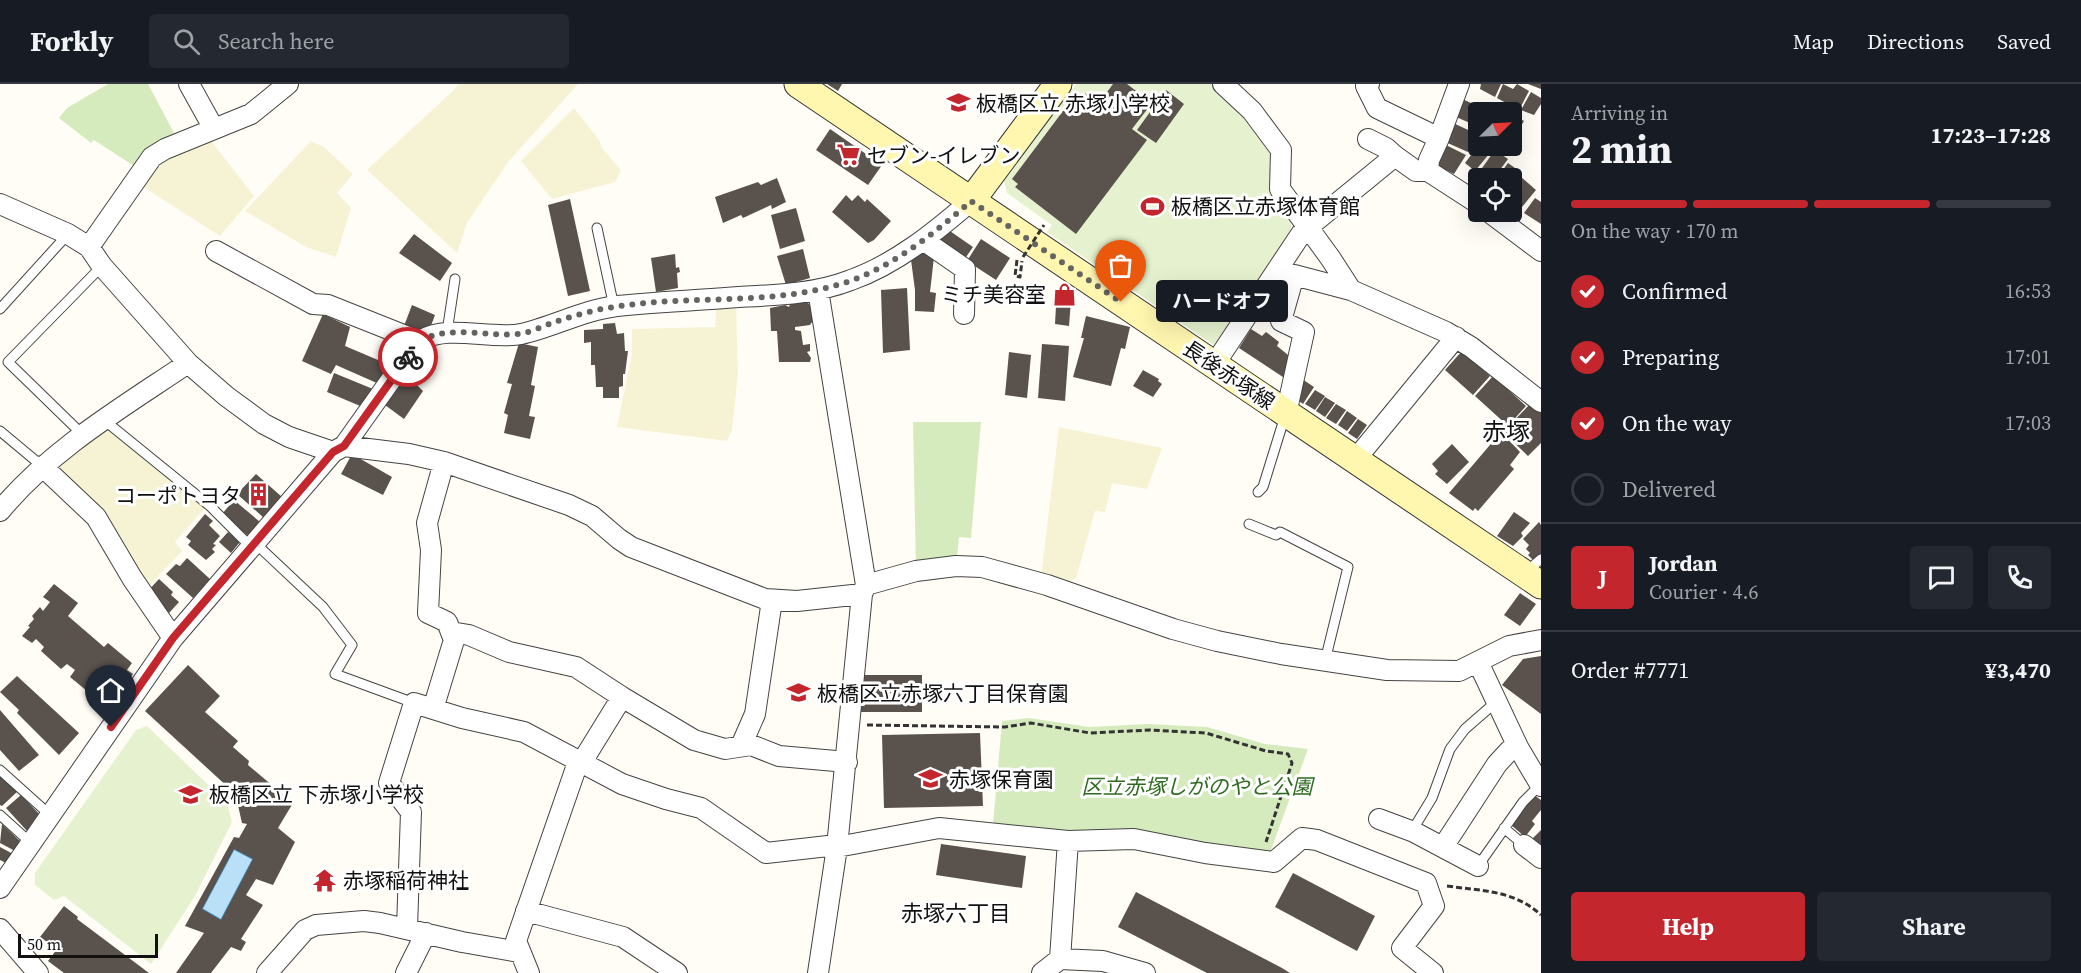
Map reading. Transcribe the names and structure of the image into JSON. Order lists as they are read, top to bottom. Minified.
{"streets":{"main road":["長後赤塚線"]},"districts":["赤塚","赤塚六丁目"],"parks":["区立赤塚しがのやと公園"],"places":{"school or university":["板橋区立 赤塚小学校","板橋区立赤塚六丁目保育園","赤塚保育園","板橋区立 下赤塚小学校"],"supermarket":["セブン-イレブン"],"sports":["板橋区立赤塚体育館"],"shop":["ミチ美容室"],"other":["ハードオフ"],"building":["コーポトヨタ"],"temple":["赤塚稲荷神社"]},"scale_bar":"50 m","north":"top right","page":{"header":"Forkly","search":"Search here","nav":["Map","Directions","Saved"],"heading":["2 min","Arriving in","17:23–17:28"],"panel":["Jordan","Courier · 4.6","Order #7771","¥3,470"],"bar":"On the way · 170 m","list":[["Confirmed","16:53"],["Preparing","17:01"],["On the way","17:03"],"Delivered"],"bubble":"ハードオフ","round":"J","buttons":["Help","Share"],"scale":"50 m"}}
